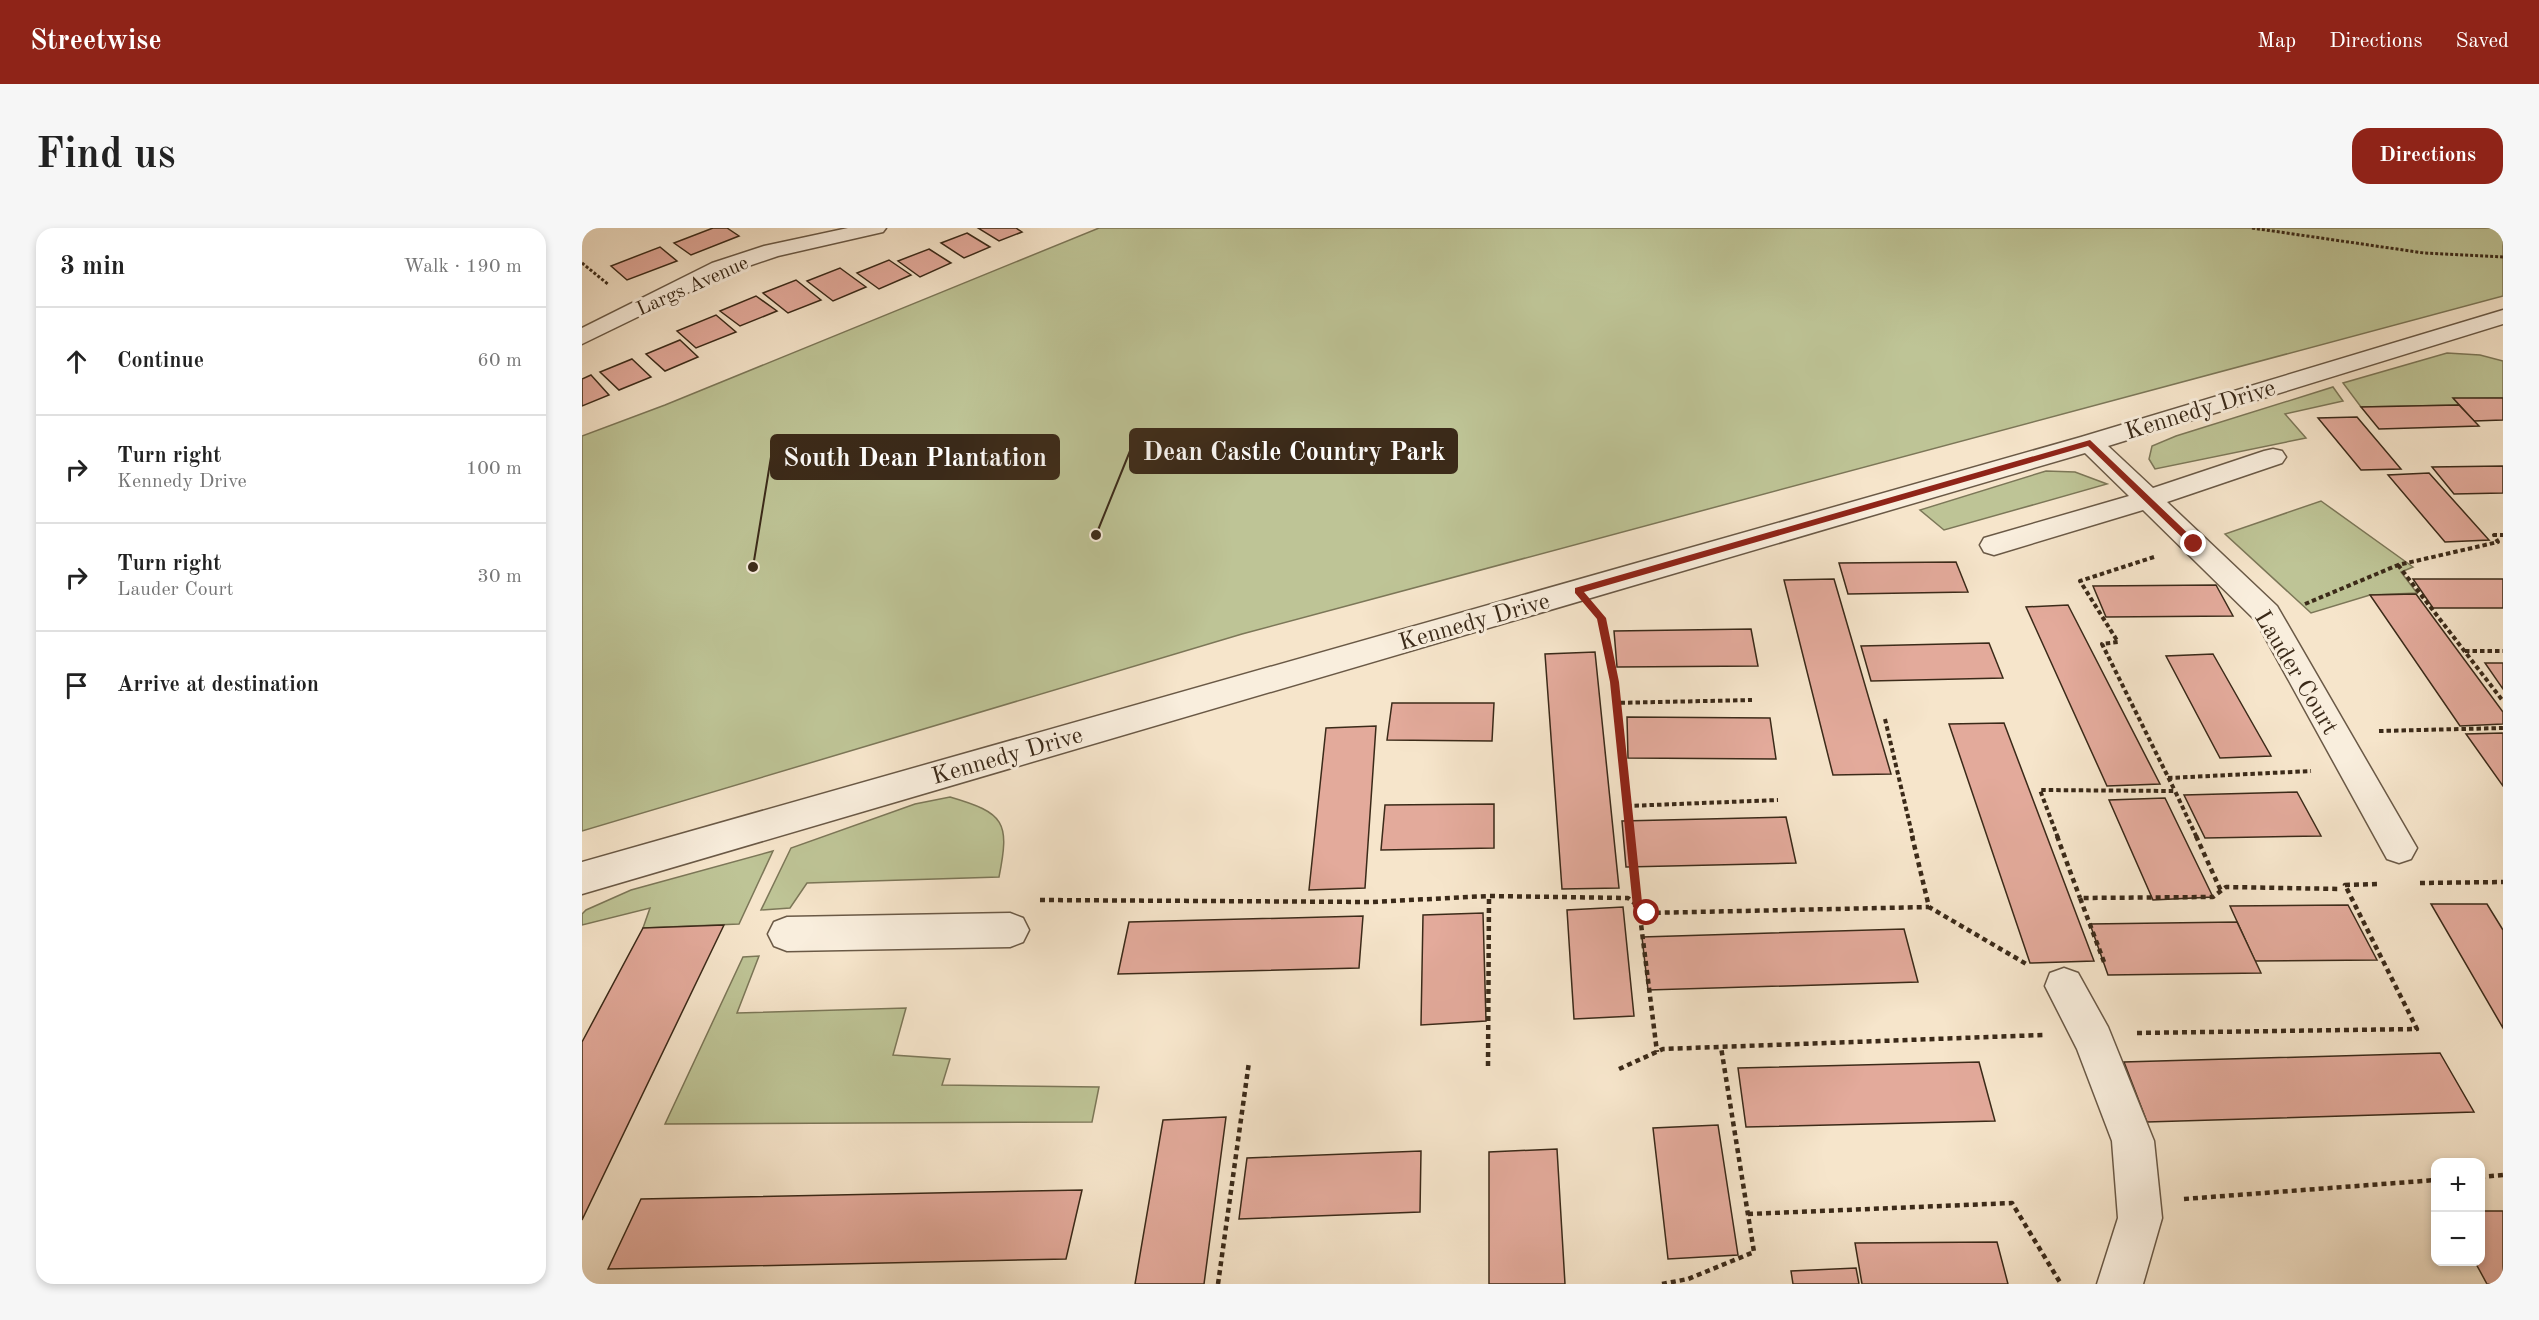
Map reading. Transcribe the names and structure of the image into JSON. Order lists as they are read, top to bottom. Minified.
{"streets":{"street":["Largs Avenue","Kennedy Drive","Lauder Court"]},"crossings":[["Kennedy Drive","Lauder Court"]],"places":["Dean Castle Country Park","South Dean Plantation"],"page":{"header":"Streetwise","nav":["Map","Directions","Saved"],"buttons":"Directions","title":"Find us","heading":["3 min","Walk · 190 m"],"list":[["Continue","60 m"],["Turn right","Kennedy Drive","100 m"],["Turn right","Lauder Court","30 m"],"Arrive at destination"],"map_buttons":["+","−"]}}
